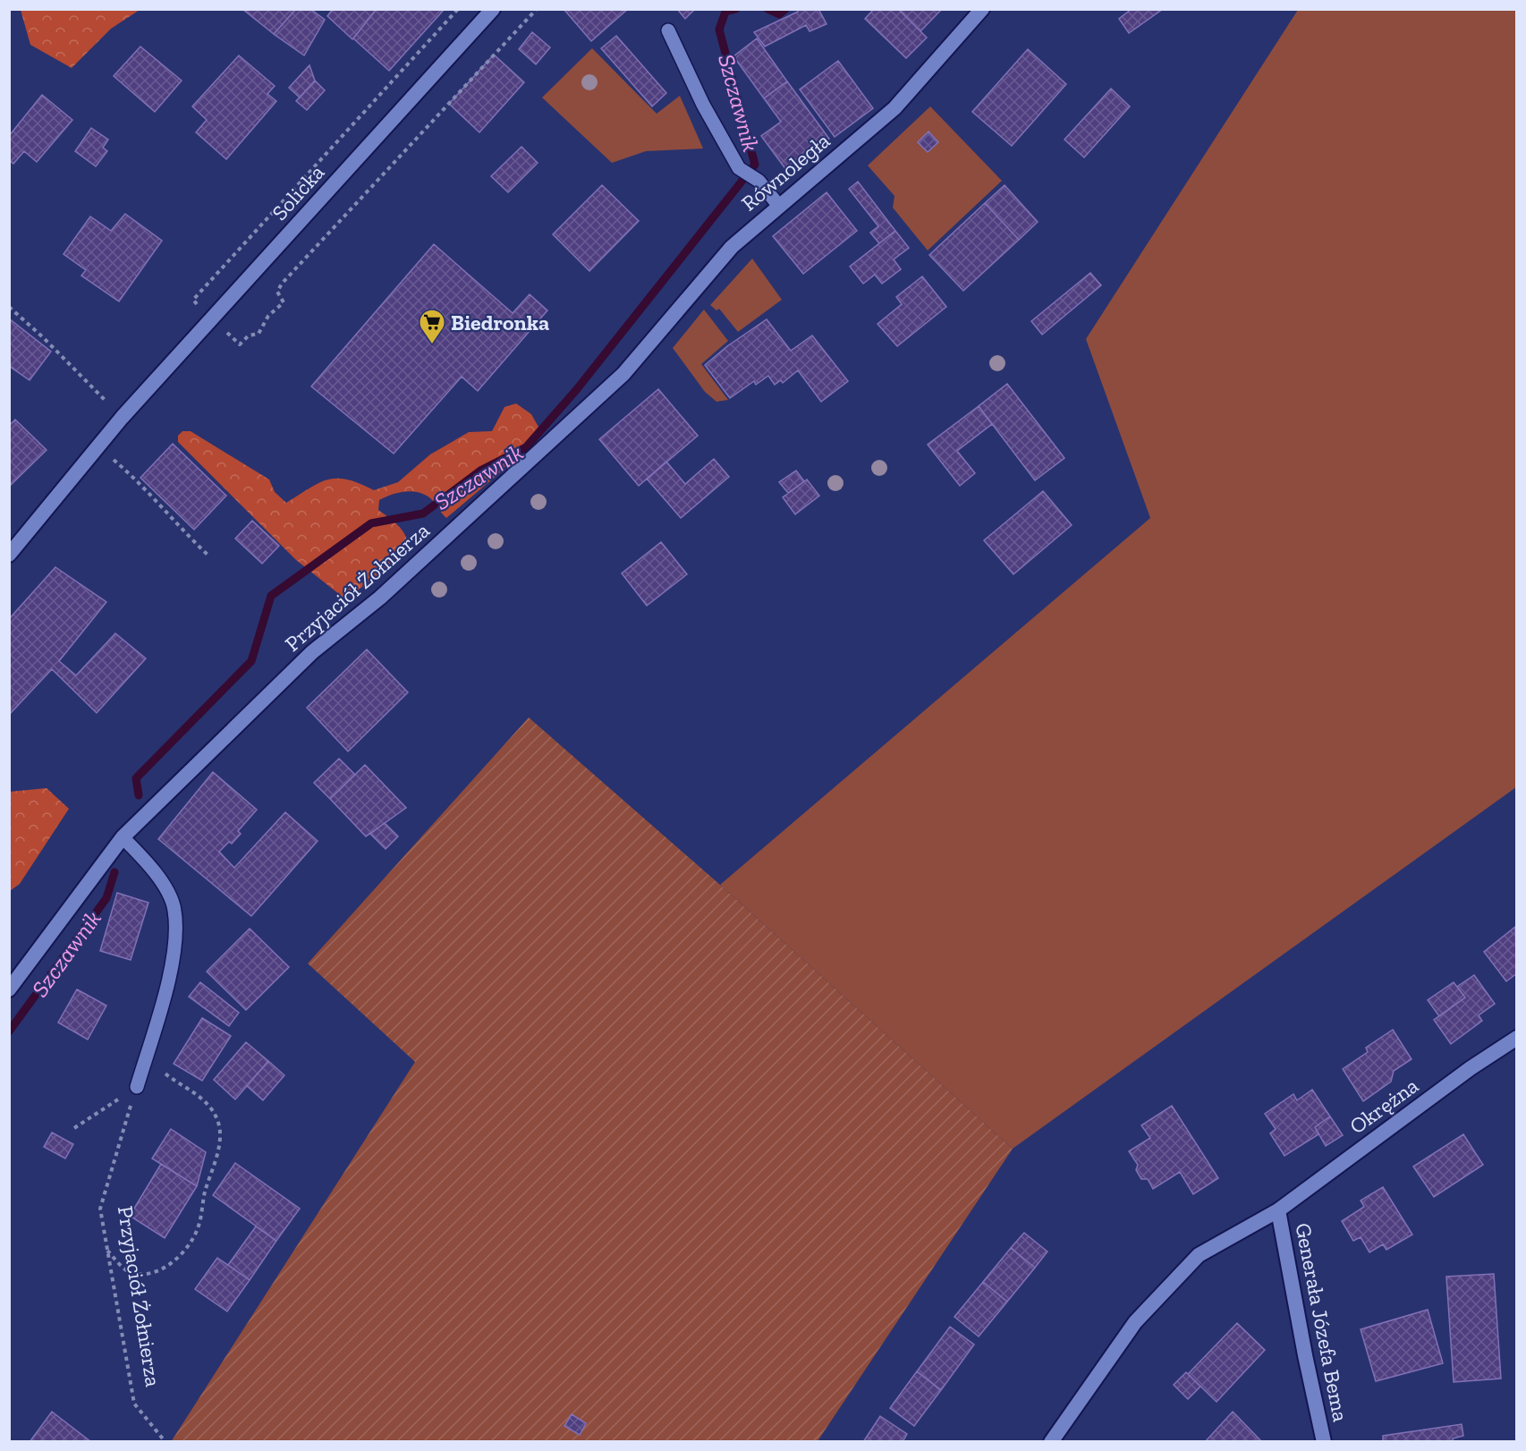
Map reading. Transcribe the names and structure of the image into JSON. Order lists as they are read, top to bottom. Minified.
{"streets":{"street":["Równoległa","Solicka","Przyjaciół Żołnierza","Okrężna","Generała Józefa Bema"]},"crossings":[["Równoległa","Przyjaciół Żołnierza"],["Okrężna","Generała Józefa Bema"]],"water":["Szczawnik"],"places":{"supermarket":["Biedronka"]}}
